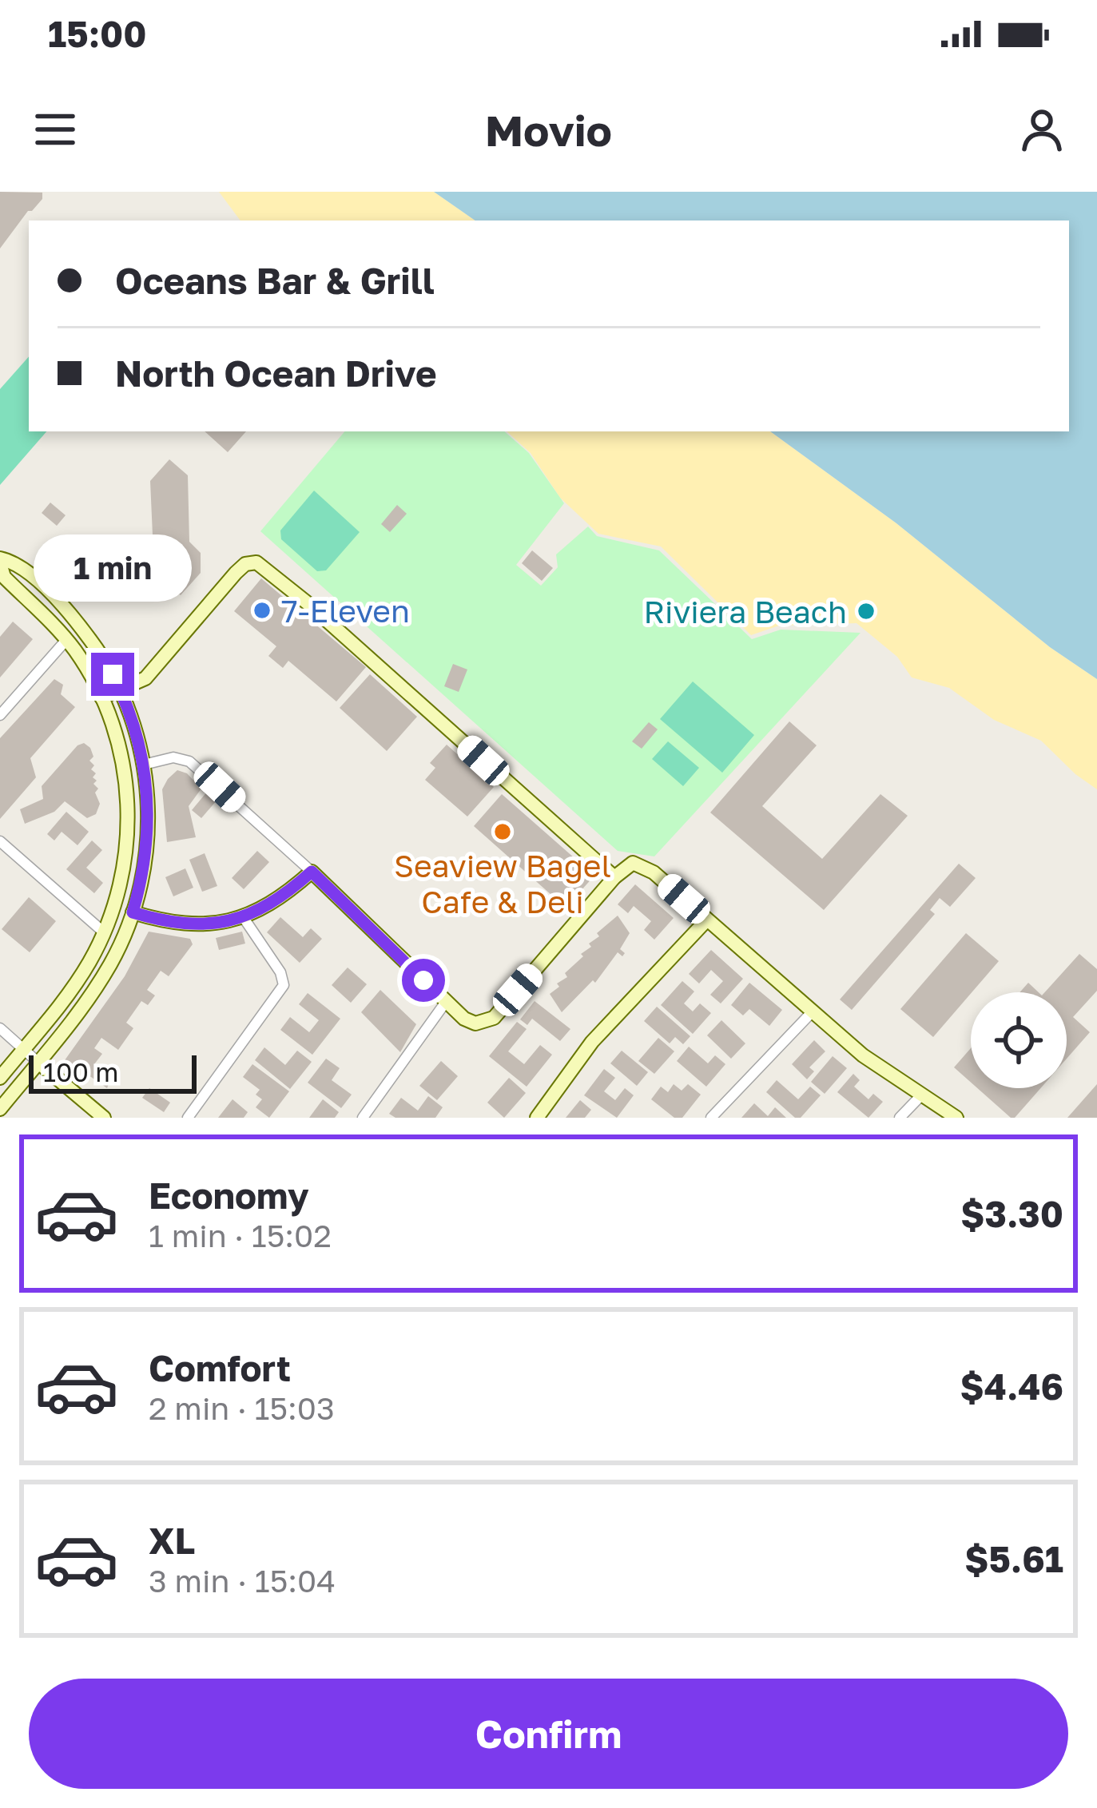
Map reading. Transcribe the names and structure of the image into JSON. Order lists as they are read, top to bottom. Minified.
{"places":["7-Eleven","Riviera Beach","Seaview Bagel Cafe & Deli"],"scale_bar":"100 m","page":{"status":"15:00","header":"Movio","banner":["Oceans Bar & Grill","North Ocean Drive"],"bubble":"1 min","scale":"100 m","list":[{"name":"Economy","note":"1 min · 15:02","value":"$3.30"},{"name":"Comfort","note":"2 min · 15:03","value":"$4.46"},{"name":"XL","note":"3 min · 15:04","value":"$5.61"}],"buttons":"Confirm"}}
